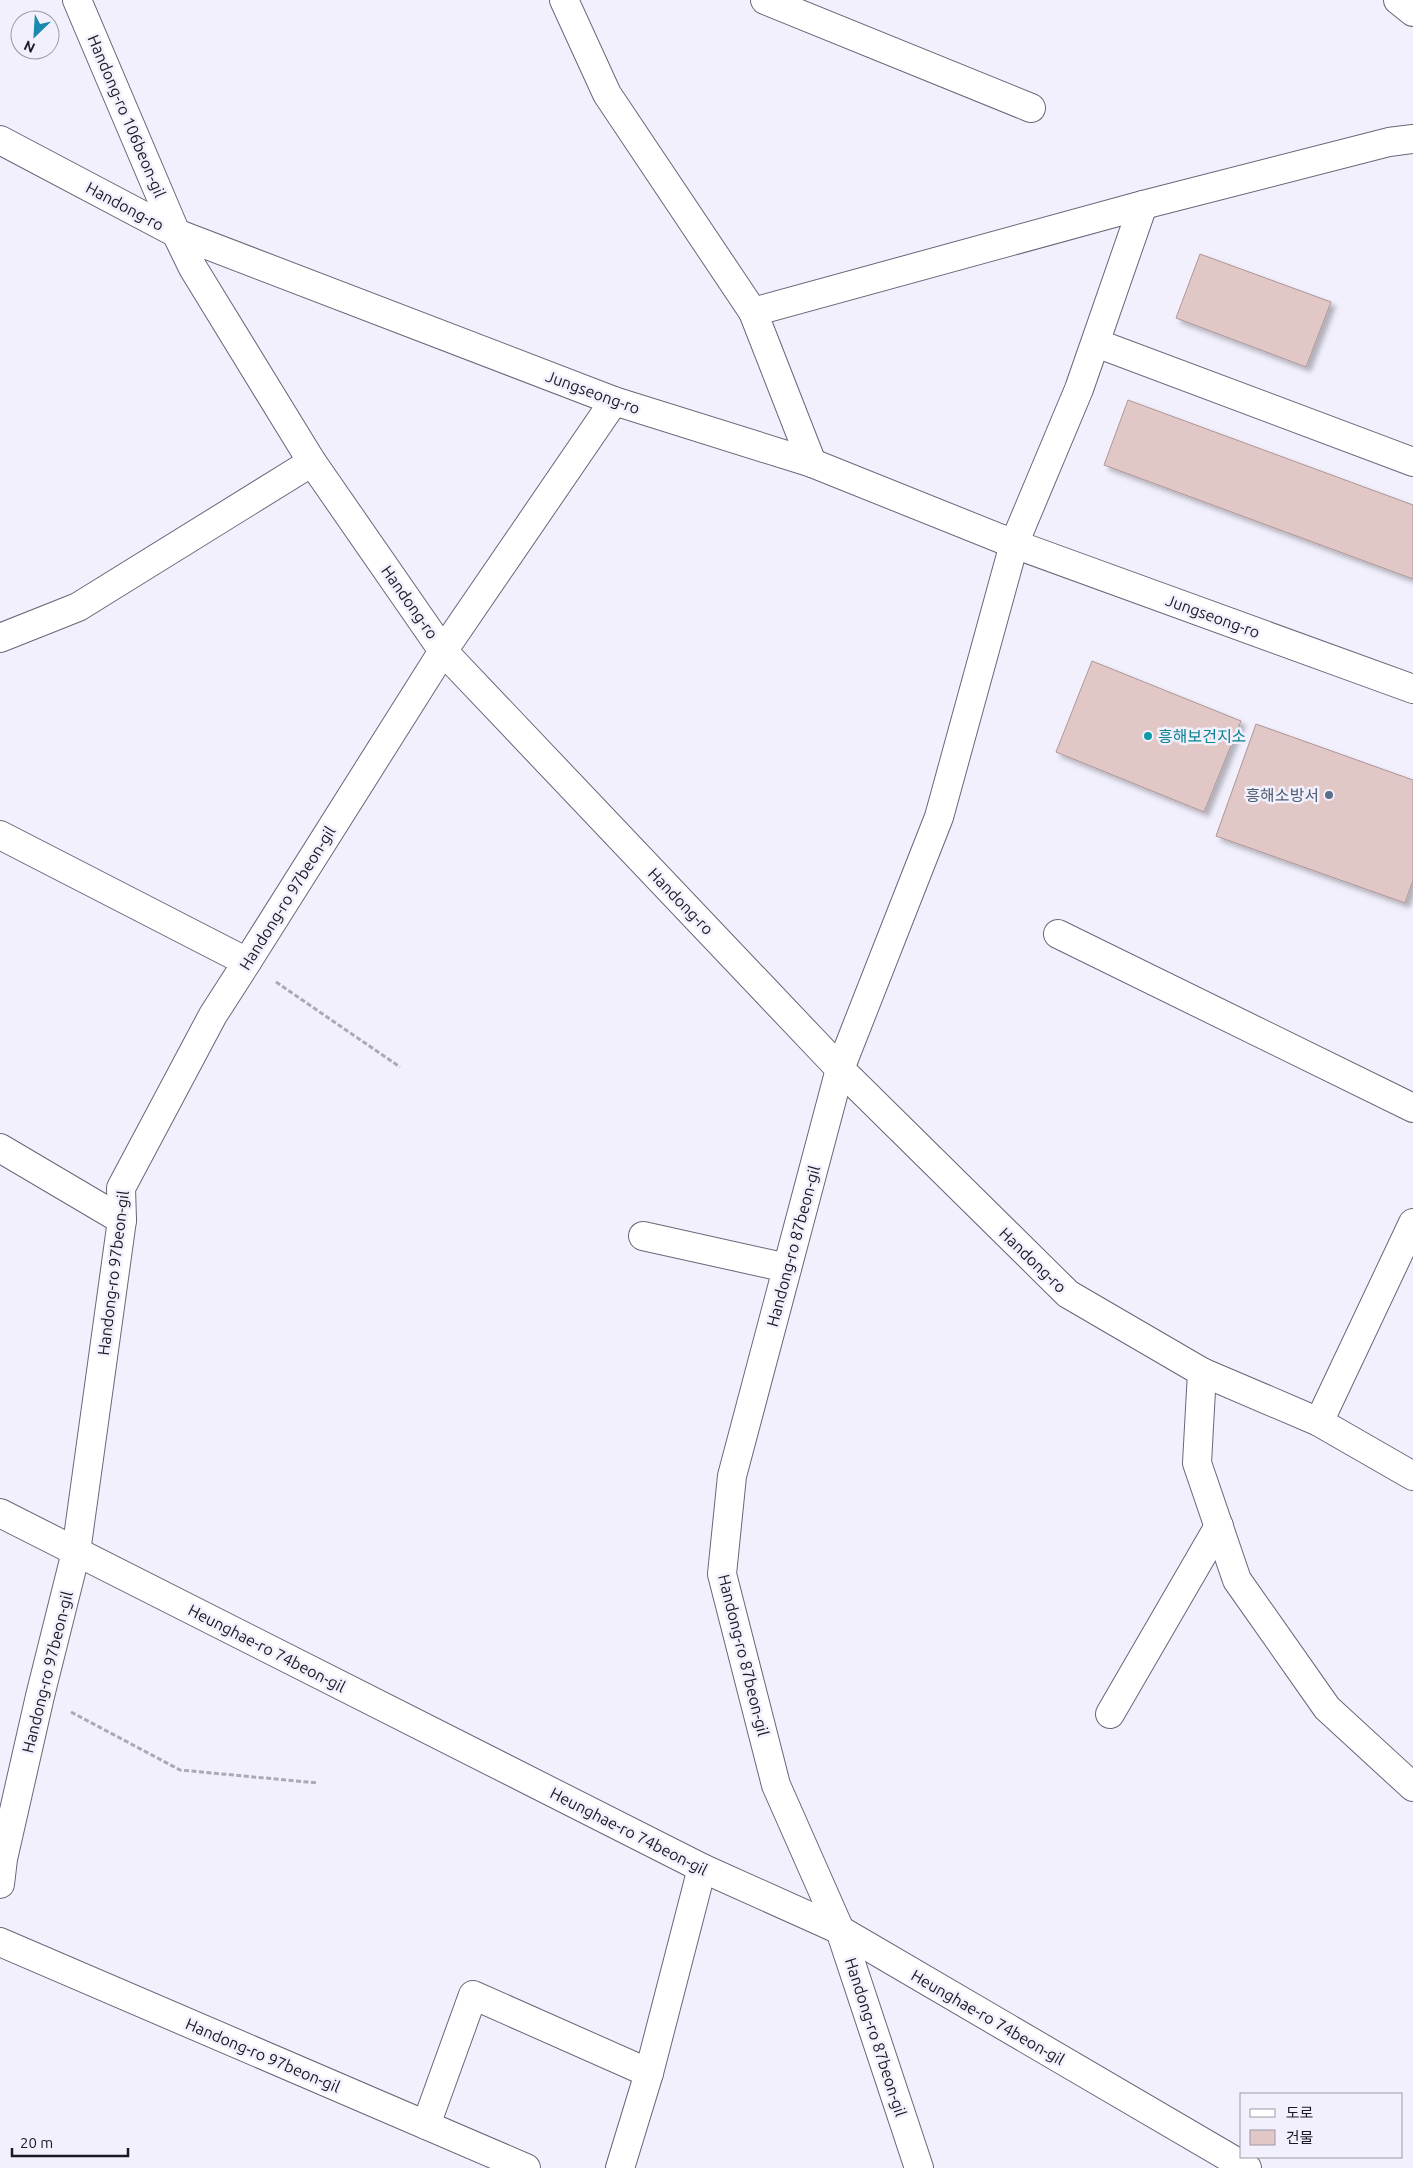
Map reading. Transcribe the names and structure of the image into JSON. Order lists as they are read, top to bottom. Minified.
{"streets":{"street":["Handong-ro 106beon-gil","Handong-ro","Jungseong-ro","Handong-ro 97beon-gil","Handong-ro 87beon-gil","Heunghae-ro 74beon-gil"]},"crossings":[["Handong-ro 106beon-gil","Handong-ro"],["Handong-ro 106beon-gil","Jungseong-ro"],["Handong-ro","Jungseong-ro"],["Handong-ro","Handong-ro 97beon-gil"],["Handong-ro","Handong-ro 87beon-gil"],["Jungseong-ro","Handong-ro 97beon-gil"],["Handong-ro 97beon-gil","Heunghae-ro 74beon-gil"],["Handong-ro 87beon-gil","Heunghae-ro 74beon-gil"]],"places":["흥해보건지소","흥해소방서"],"legend":["도로","건물"],"scale_bar":"20 m","north":"bottom left"}
